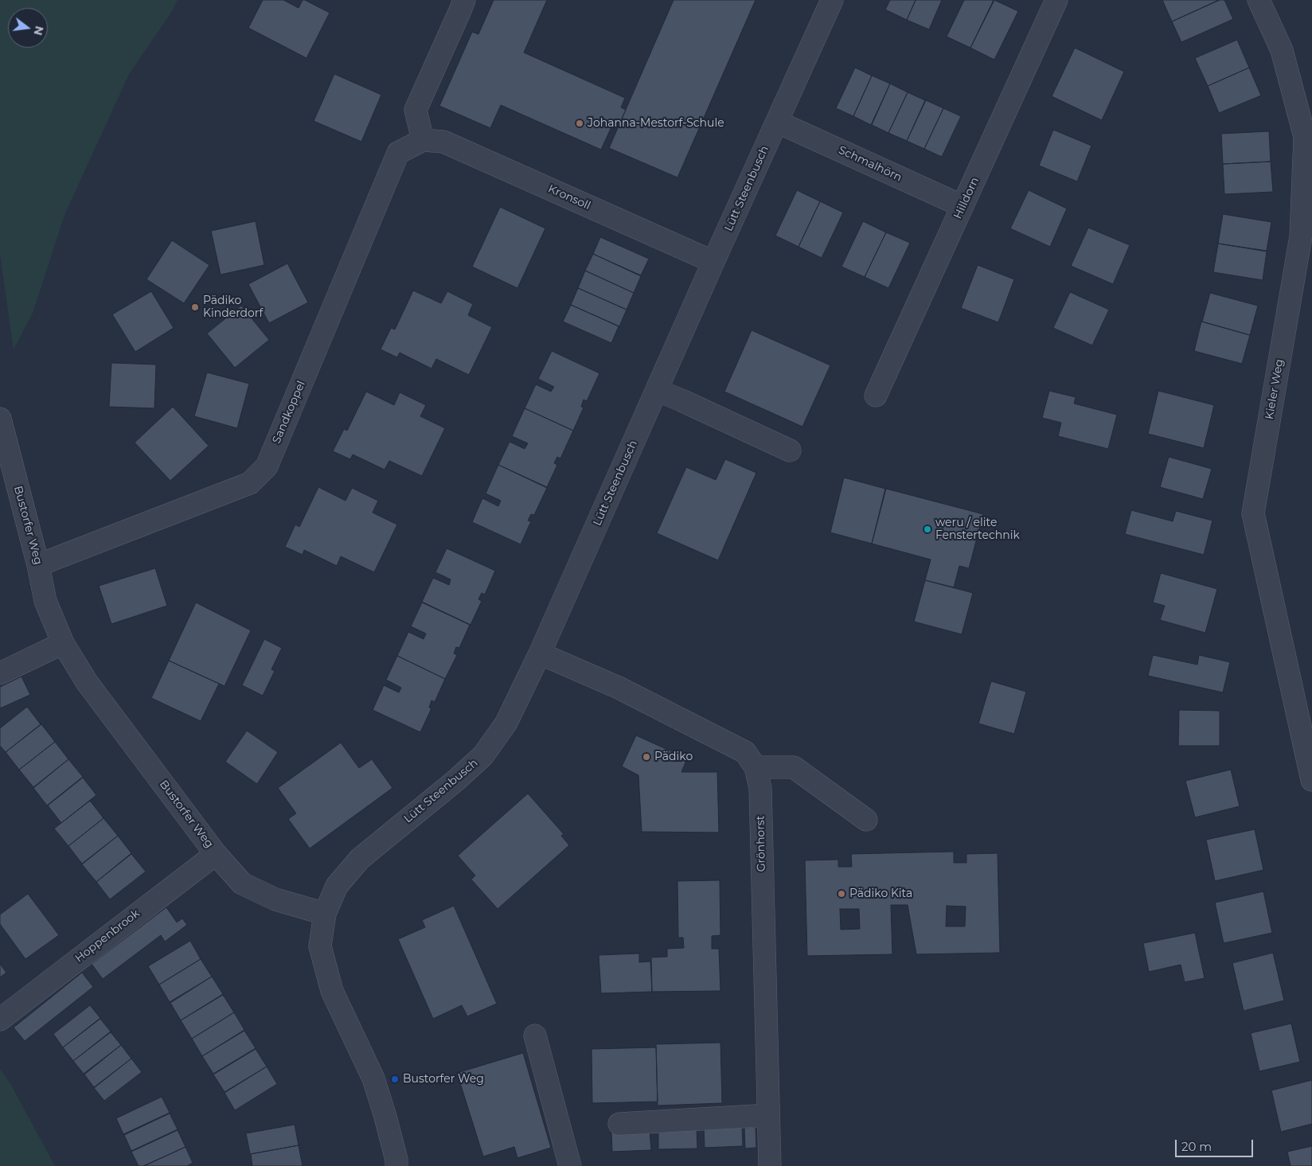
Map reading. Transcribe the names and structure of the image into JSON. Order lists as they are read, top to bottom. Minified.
{"streets":{"street":["Schmalhörn","Lütt Steenbusch","Kronsoll","Hilldorn","Kieler Weg","Sandkoppel","Bustorfer Weg","Grönhorst","Hoppenbrook"]},"crossings":[["Schmalhörn","Lütt Steenbusch"],["Schmalhörn","Hilldorn"],["Lütt Steenbusch","Kronsoll"],["Lütt Steenbusch","Bustorfer Weg"],["Lütt Steenbusch","Grönhorst"],["Kronsoll","Sandkoppel"],["Sandkoppel","Bustorfer Weg"],["Bustorfer Weg","Hoppenbrook"]],"places":["Johanna-Mestorf-Schule","Pädiko Kinderdorf","weru / elite Fenstertechnik","Pädiko","Pädiko Kita","Bustorfer Weg"],"scale_bar":"20 m","north":"right"}
